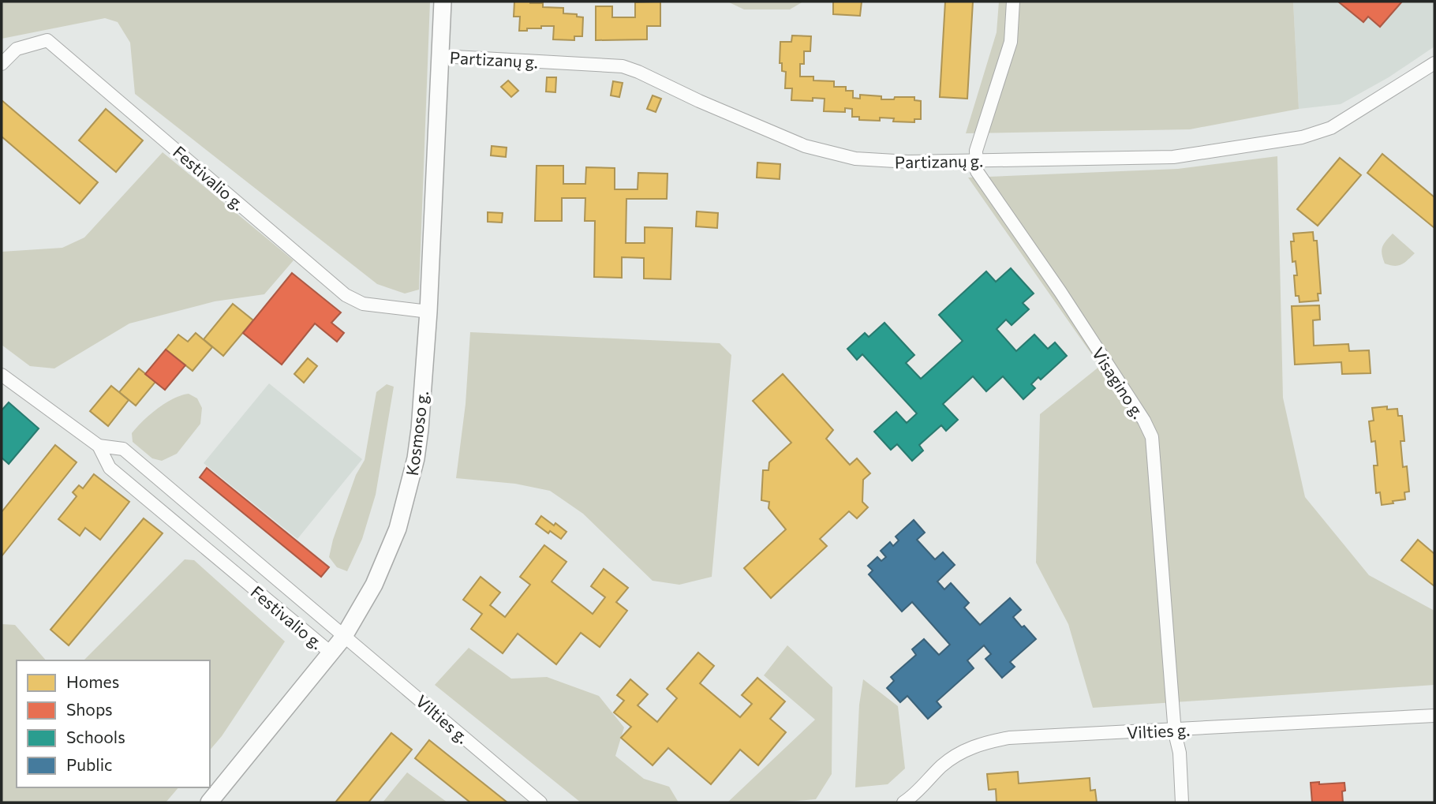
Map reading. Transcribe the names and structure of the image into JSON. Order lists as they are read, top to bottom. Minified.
{"streets":{"main road":["Kosmoso g."],"street":["Partizanų g.","Festivalio g.","Visagino g.","Vilties g."]},"crossings":[["Partizanų g.","Visagino g."],["Partizanų g.","Kosmoso g."],["Festivalio g.","Kosmoso g."],["Festivalio g.","Vilties g."],["Visagino g.","Vilties g."],["Kosmoso g.","Vilties g."]],"legend":["Homes","Shops","Schools","Public"]}
